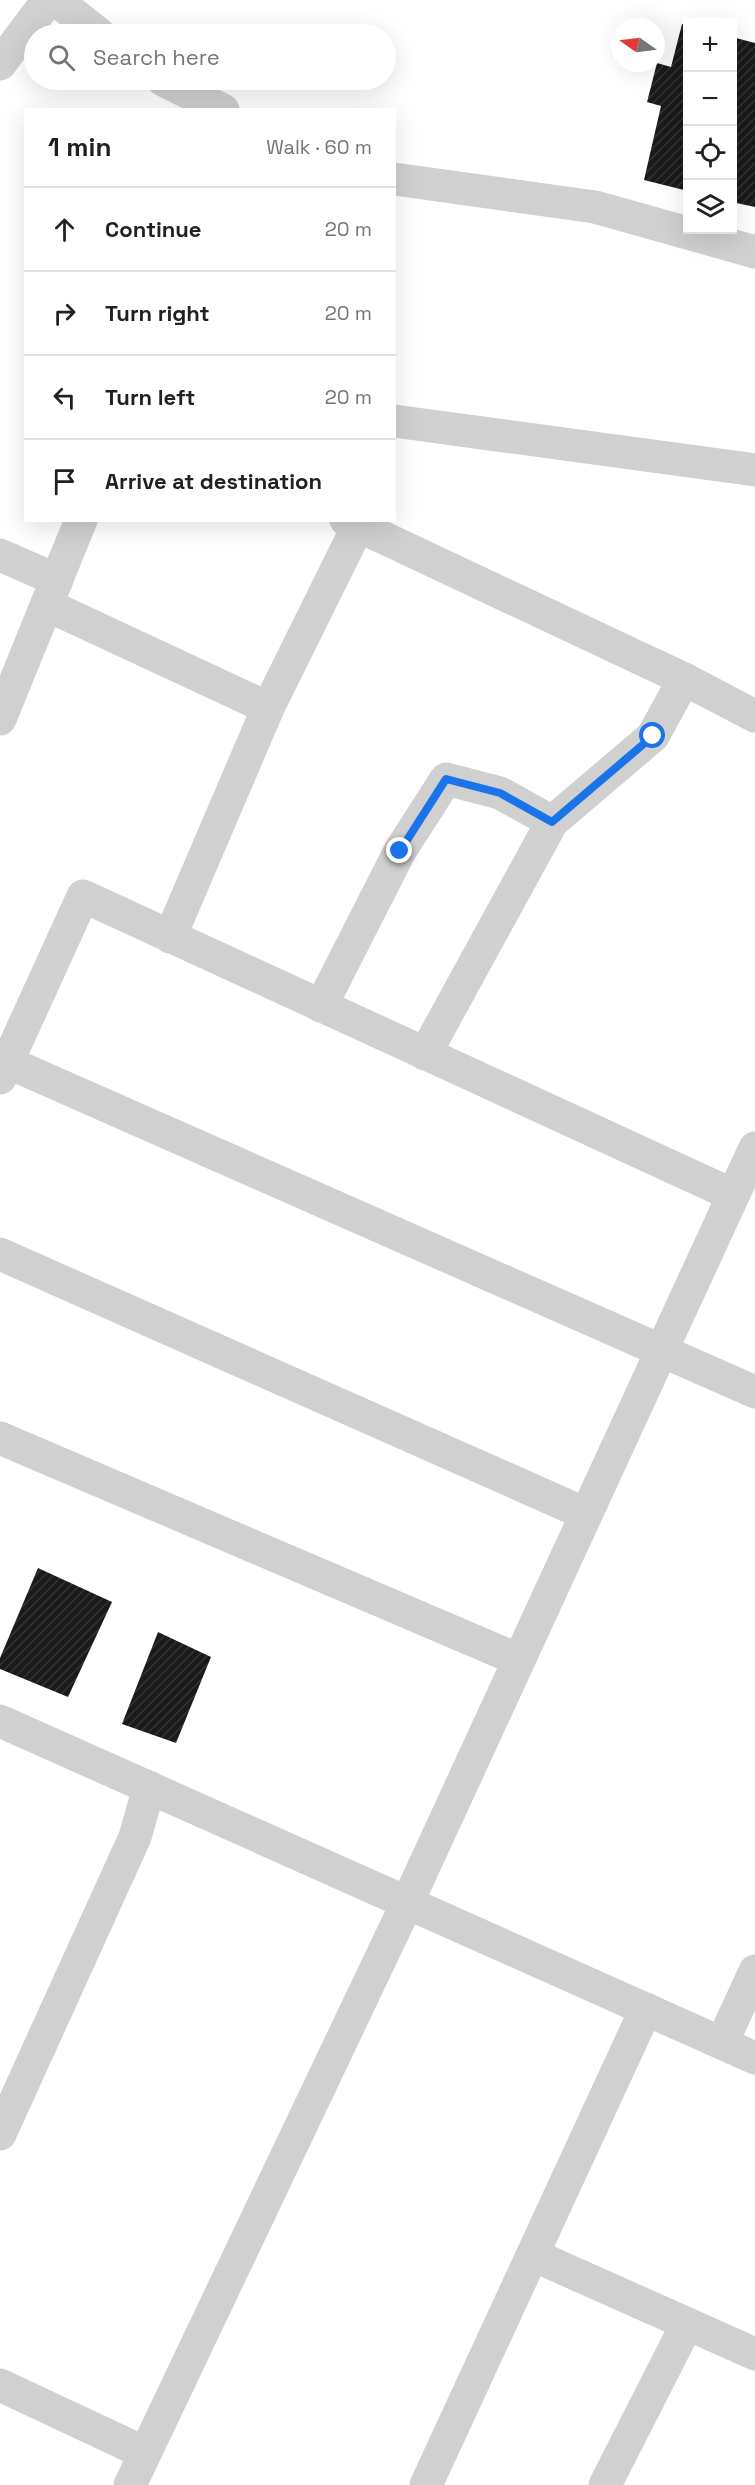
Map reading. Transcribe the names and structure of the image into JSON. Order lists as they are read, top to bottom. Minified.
{"north":"left","page":{"map_buttons":["+","−"],"search":"Search here","heading":["1 min","Walk · 60 m"],"list":[["Continue","20 m"],["Turn right","20 m"],["Turn left","20 m"],"Arrive at destination"]}}
